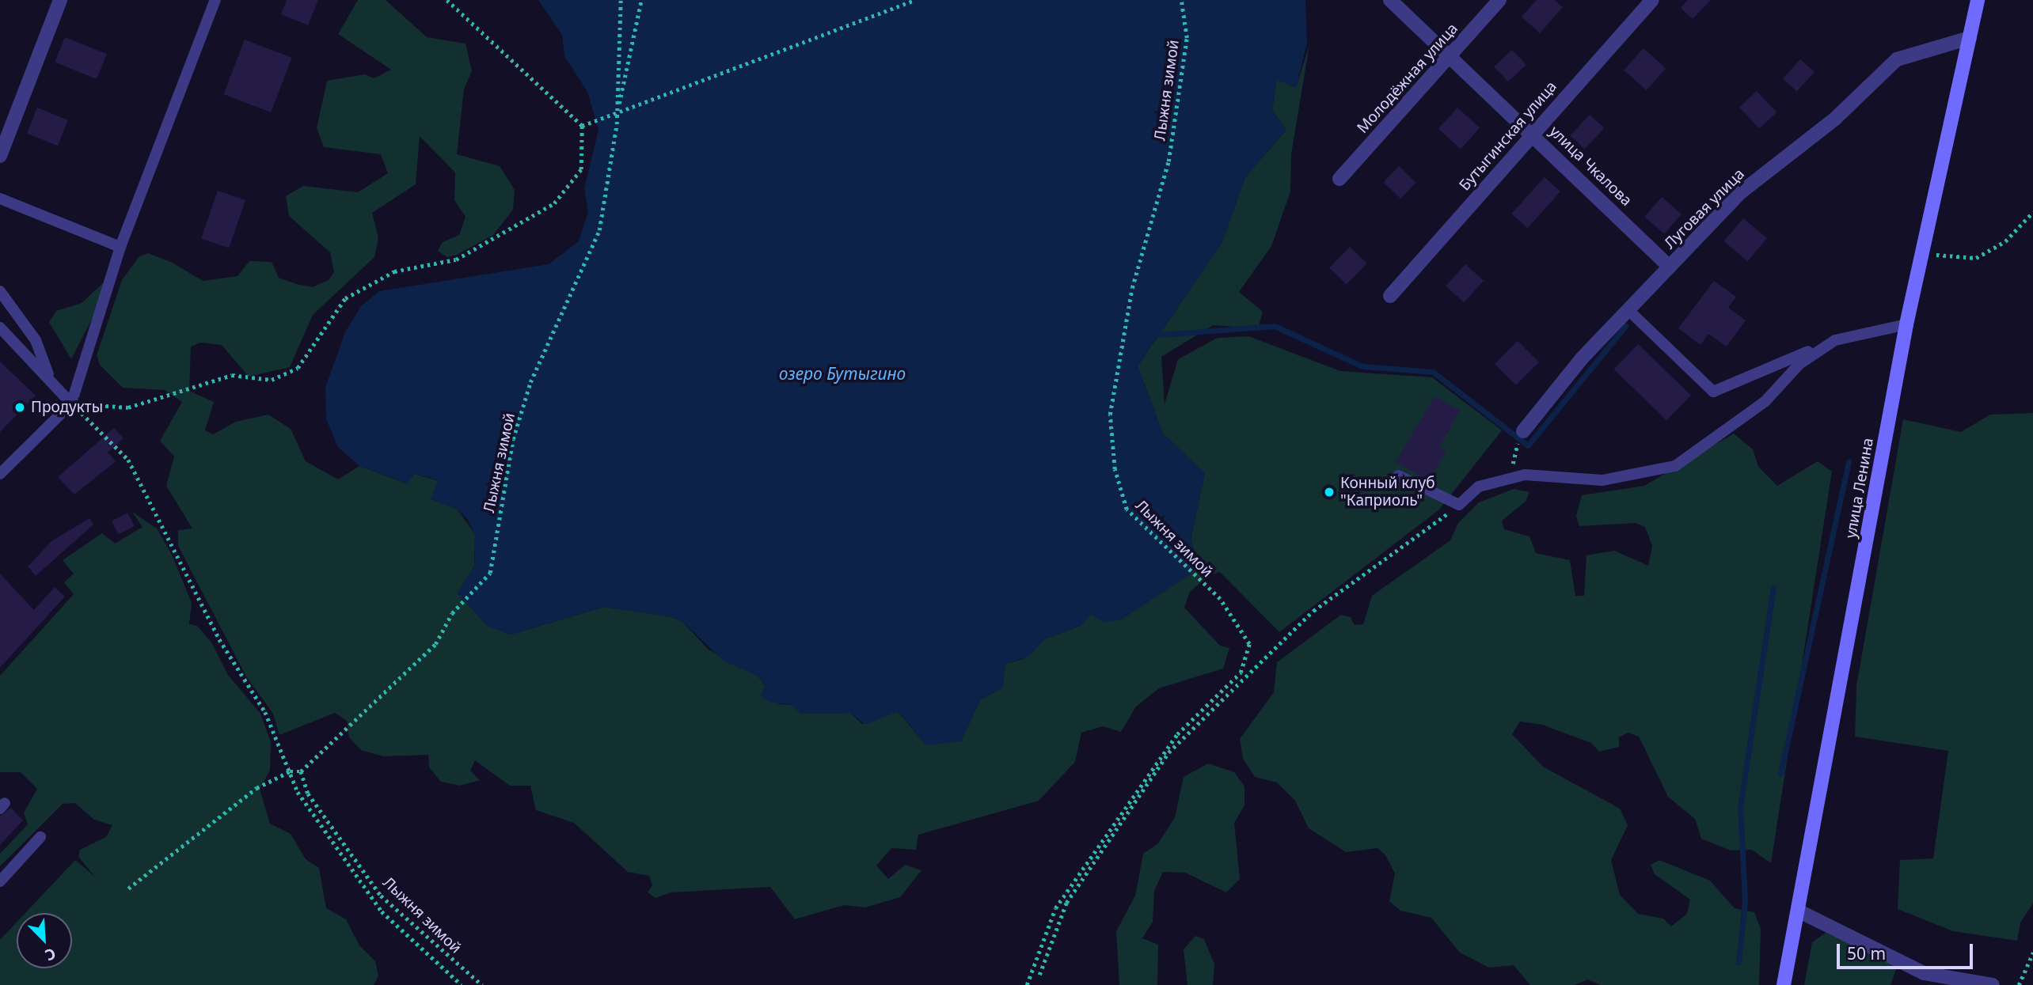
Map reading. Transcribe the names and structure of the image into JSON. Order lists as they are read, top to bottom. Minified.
{"streets":{"street":["Молодёжная улица","Бутыгинская улица","улица Чкалова","Луговая улица","улица Ленина"],"path":["Лыжня зимой"]},"crossings":[["Молодёжная улица","улица Чкалова"],["Бутыгинская улица","улица Чкалова"],["улица Чкалова","Луговая улица"],["Луговая улица","улица Ленина"]],"water":["озеро Бутыгино"],"places":["Продукты","Конный клуб \"Каприоль\""],"scale_bar":"50 m","north":"bottom right"}
